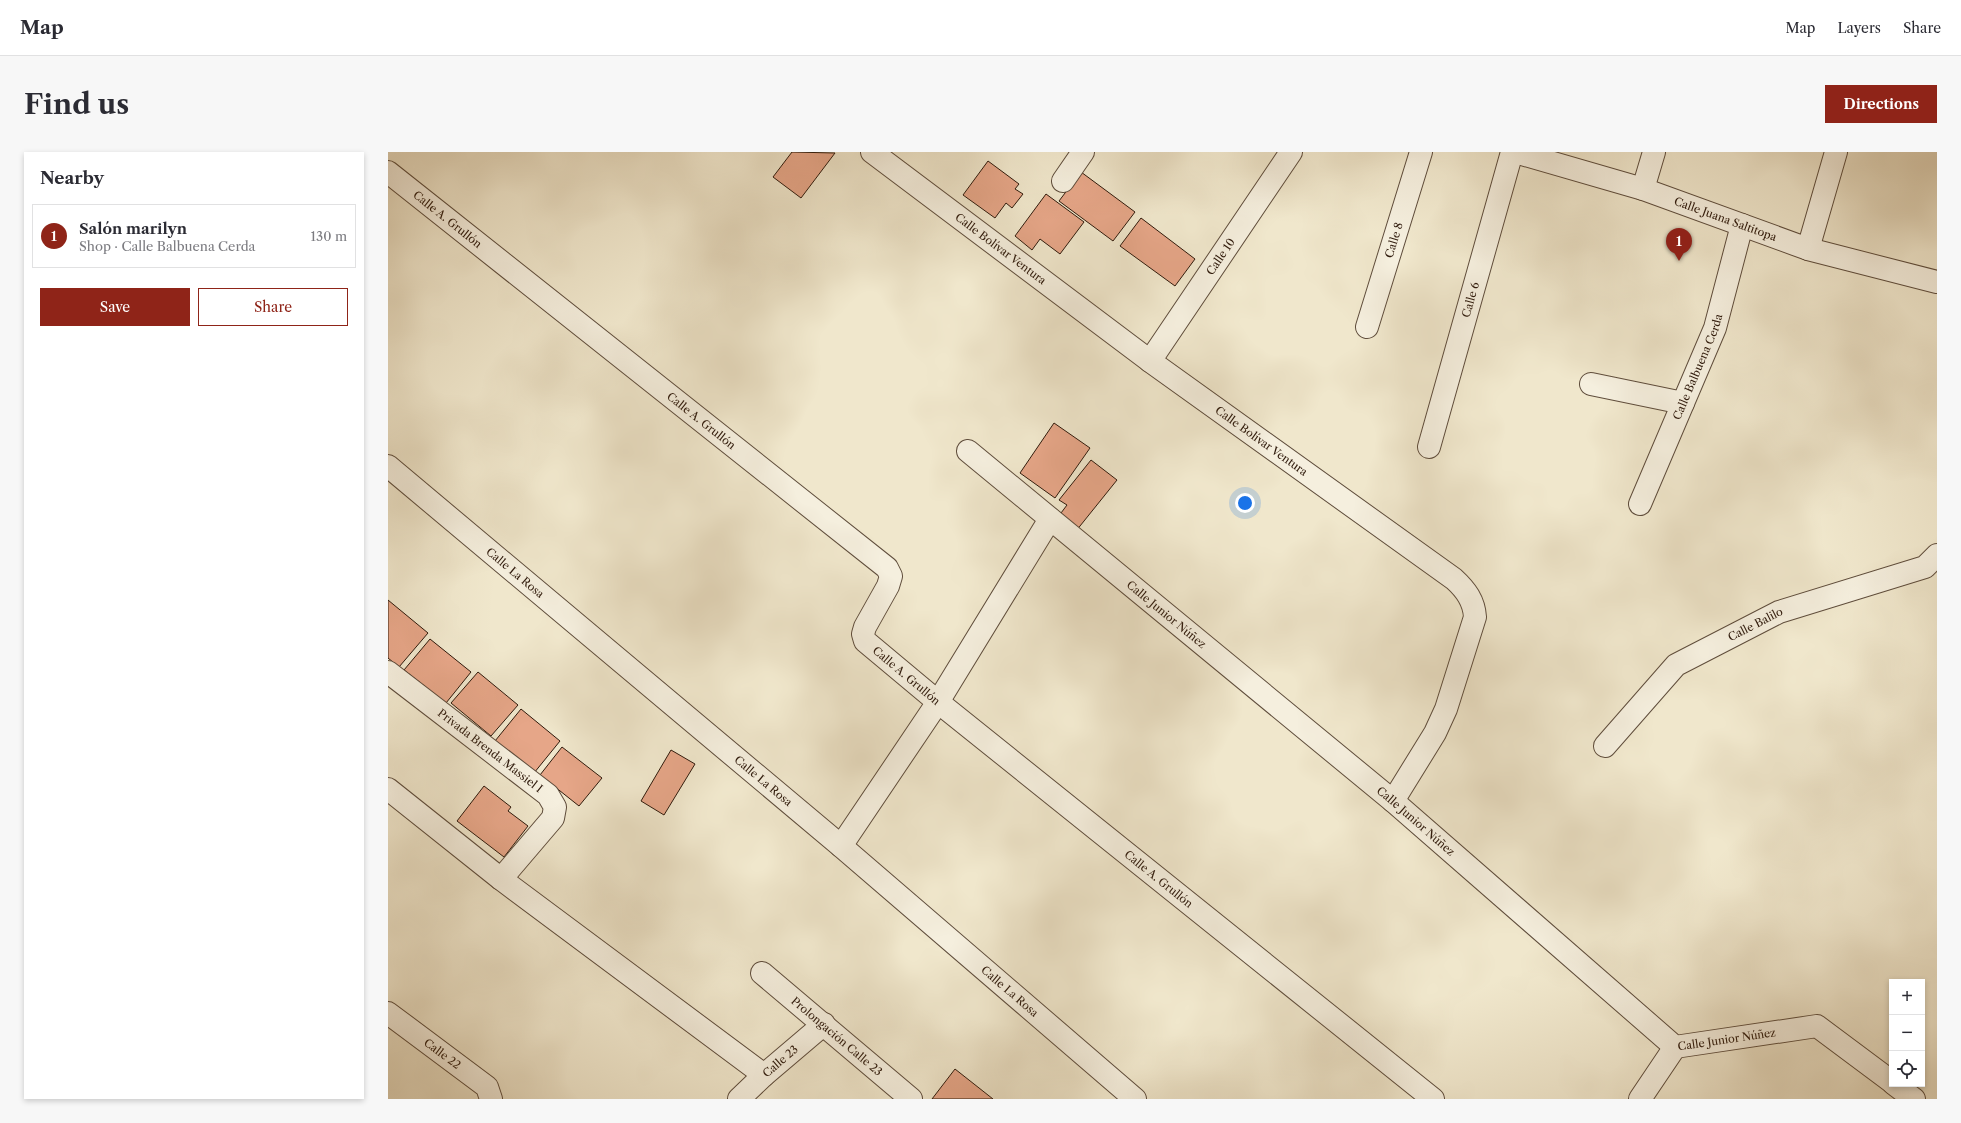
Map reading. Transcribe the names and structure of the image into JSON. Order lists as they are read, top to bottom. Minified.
{"streets":{"street":["Calle A. Grullón","Calle Juana Saltitopa","Calle 8","Calle Bolívar Ventura","Calle 10","Calle 6","Calle Balbuena Cerda","Calle La Rosa","Calle Junior Núñez","Calle Balilo","Privada Brenda Massiel I","Prolongación Calle 23","Calle 22","Calle 23"]},"crossings":[["Calle Juana Saltitopa","Calle Balbuena Cerda"],["Calle Bolívar Ventura","Calle 10"],["Calle Bolívar Ventura","Calle Junior Núñez"],["Prolongación Calle 23","Calle 23"]],"page":{"header":"Map","nav":["Map","Layers","Share"],"buttons":["Directions",["Save","Share"]],"title":"Find us","heading":"Nearby","list":[{"mark":"1","name":"Salón marilyn","note":"Shop · Calle Balbuena Cerda","value":"130 m"}],"pins":"1","map_buttons":["+","−"]}}
